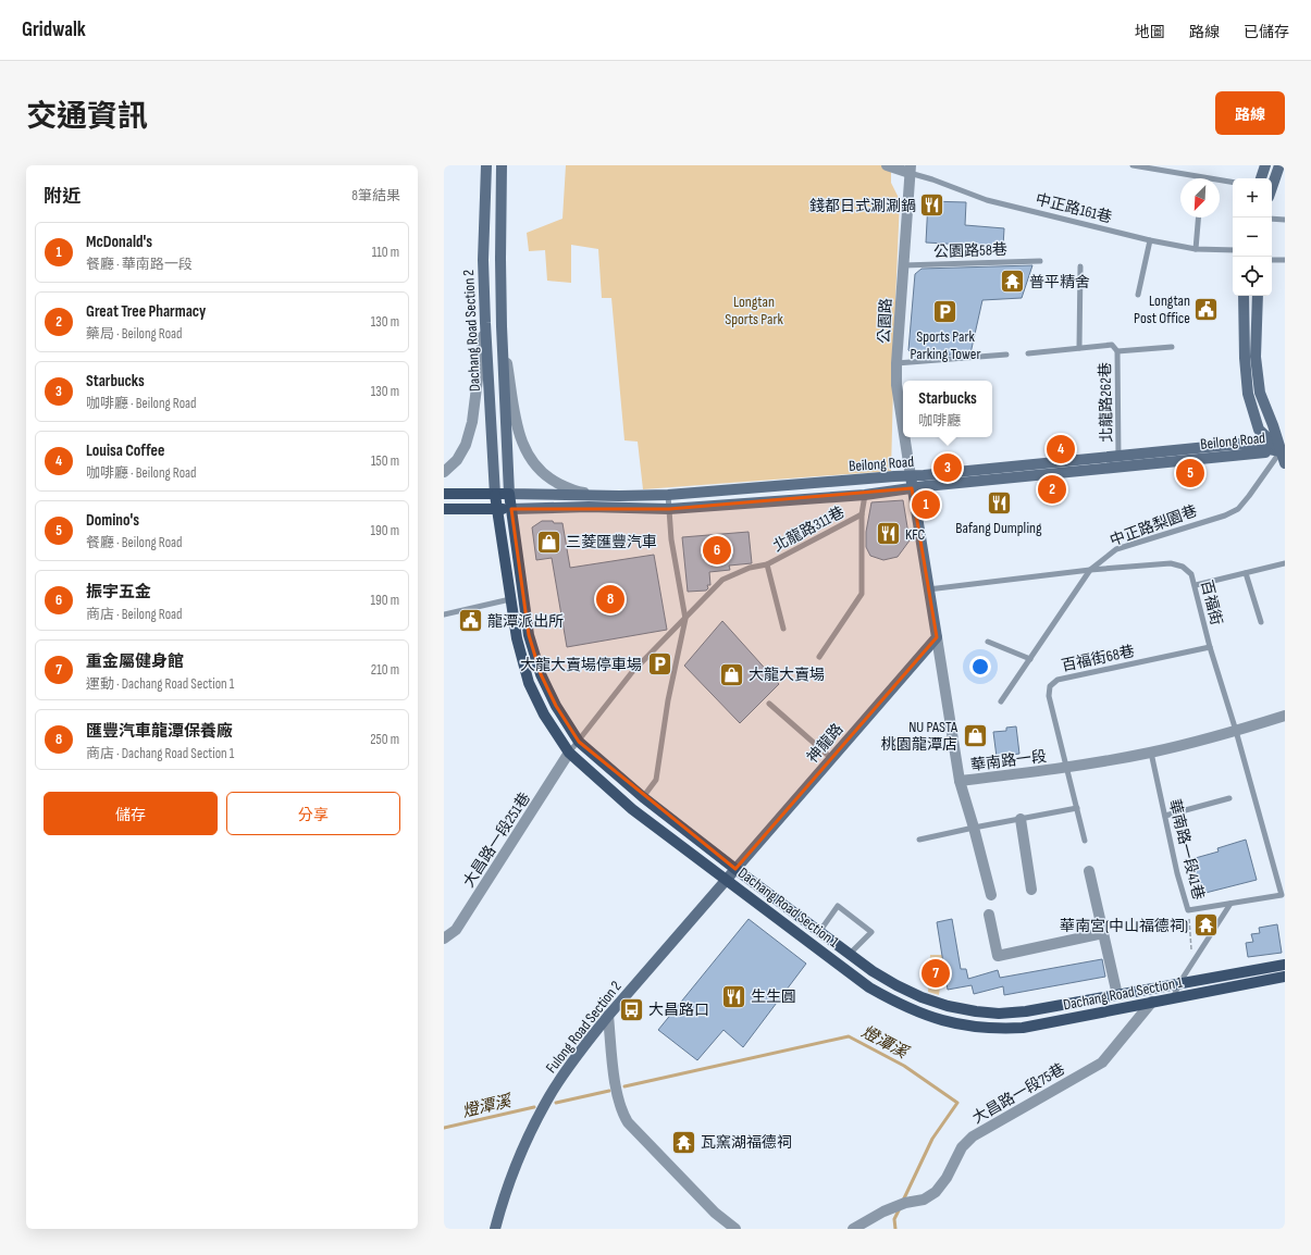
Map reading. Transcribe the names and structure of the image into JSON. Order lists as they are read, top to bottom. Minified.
{"streets":{"main road":["Dachang Road Section 2","Beilong Road","神龍路","華南路一段","Dachang Road Section 1","Fulong Road Section 2"],"street":["公園路","大昌路一段251巷","大昌路一段75巷"],"lane":["中正路161巷","公園路58巷","北龍路262巷","中正路梨園巷","北龍路311巷","百福街","百福街68巷","華南路一段41巷"]},"crossings":[["中正路161巷","公園路"],["公園路58巷","公園路"],["公園路","Beilong Road"],["公園路","華南路一段"],["Dachang Road Section 2","Beilong Road"],["Dachang Road Section 2","Dachang Road Section 1"],["北龍路262巷","Beilong Road"],["Beilong Road","中正路梨園巷"],["Beilong Road","北龍路311巷"],["Beilong Road","華南路一段"],["Beilong Road","Dachang Road Section 1"],["中正路梨園巷","百福街"],["北龍路311巷","大昌路一段251巷"],["北龍路311巷","Dachang Road Section 1"],["百福街","百福街68巷"],["百福街","華南路一段"],["百福街","華南路一段41巷"],["百福街68巷","華南路一段"],["神龍路","華南路一段"],["神龍路","Dachang Road Section 1"],["神龍路","Fulong Road Section 2"],["華南路一段","華南路一段41巷"],["大昌路一段251巷","Dachang Road Section 1"],["Dachang Road Section 1","Fulong Road Section 2"],["Dachang Road Section 1","大昌路一段75巷"]],"water":["燈潭溪"],"parks":["Longtan Sports Park"],"places":{"restaurant":["錢都日式涮涮鍋","Bafang Dumpling","KFC","生生圓"],"temple":["普平精舍","華南宮(中山福德祠)","瓦窯湖福德祠"],"public building":["Longtan Post Office","龍潭派出所"],"parking":["Sports Park Parking Tower","大龍大賣場停車場"],"shop":["三菱匯豐汽車","大龍大賣場","NU PASTA 桃園龍潭店"],"bus stop":["大昌路口"]},"north":"bottom left","page":{"header":"Gridwalk","nav":["地圖","路線","已儲存"],"title":"交通資訊","buttons":["路線",["儲存","分享"]],"heading":["附近","8筆結果"],"map_buttons":["+","−"],"list":[{"mark":"1","name":"McDonald's","note":"餐廳 · 華南路一段","value":"110 m"},{"mark":"2","name":"Great Tree Pharmacy","note":"藥局 · Beilong Road","value":"130 m"},{"mark":"3","name":"Starbucks","note":"咖啡廳 · Beilong Road","value":"130 m"},{"mark":"4","name":"Louisa Coffee","note":"咖啡廳 · Beilong Road","value":"150 m"},{"mark":"5","name":"Domino's","note":"餐廳 · Beilong Road","value":"190 m"},{"mark":"6","name":"振宇五金","note":"商店 · Beilong Road","value":"190 m"},{"mark":"7","name":"重金屬健身館","note":"運動 · Dachang Road Section 1","value":"210 m"},{"mark":"8","name":"匯豐汽車龍潭保養廠","note":"商店 · Dachang Road Section 1","value":"250 m"}],"popup":["Starbucks","咖啡廳"],"pins":["4","3","5","2","1","6","8","7"]}}
